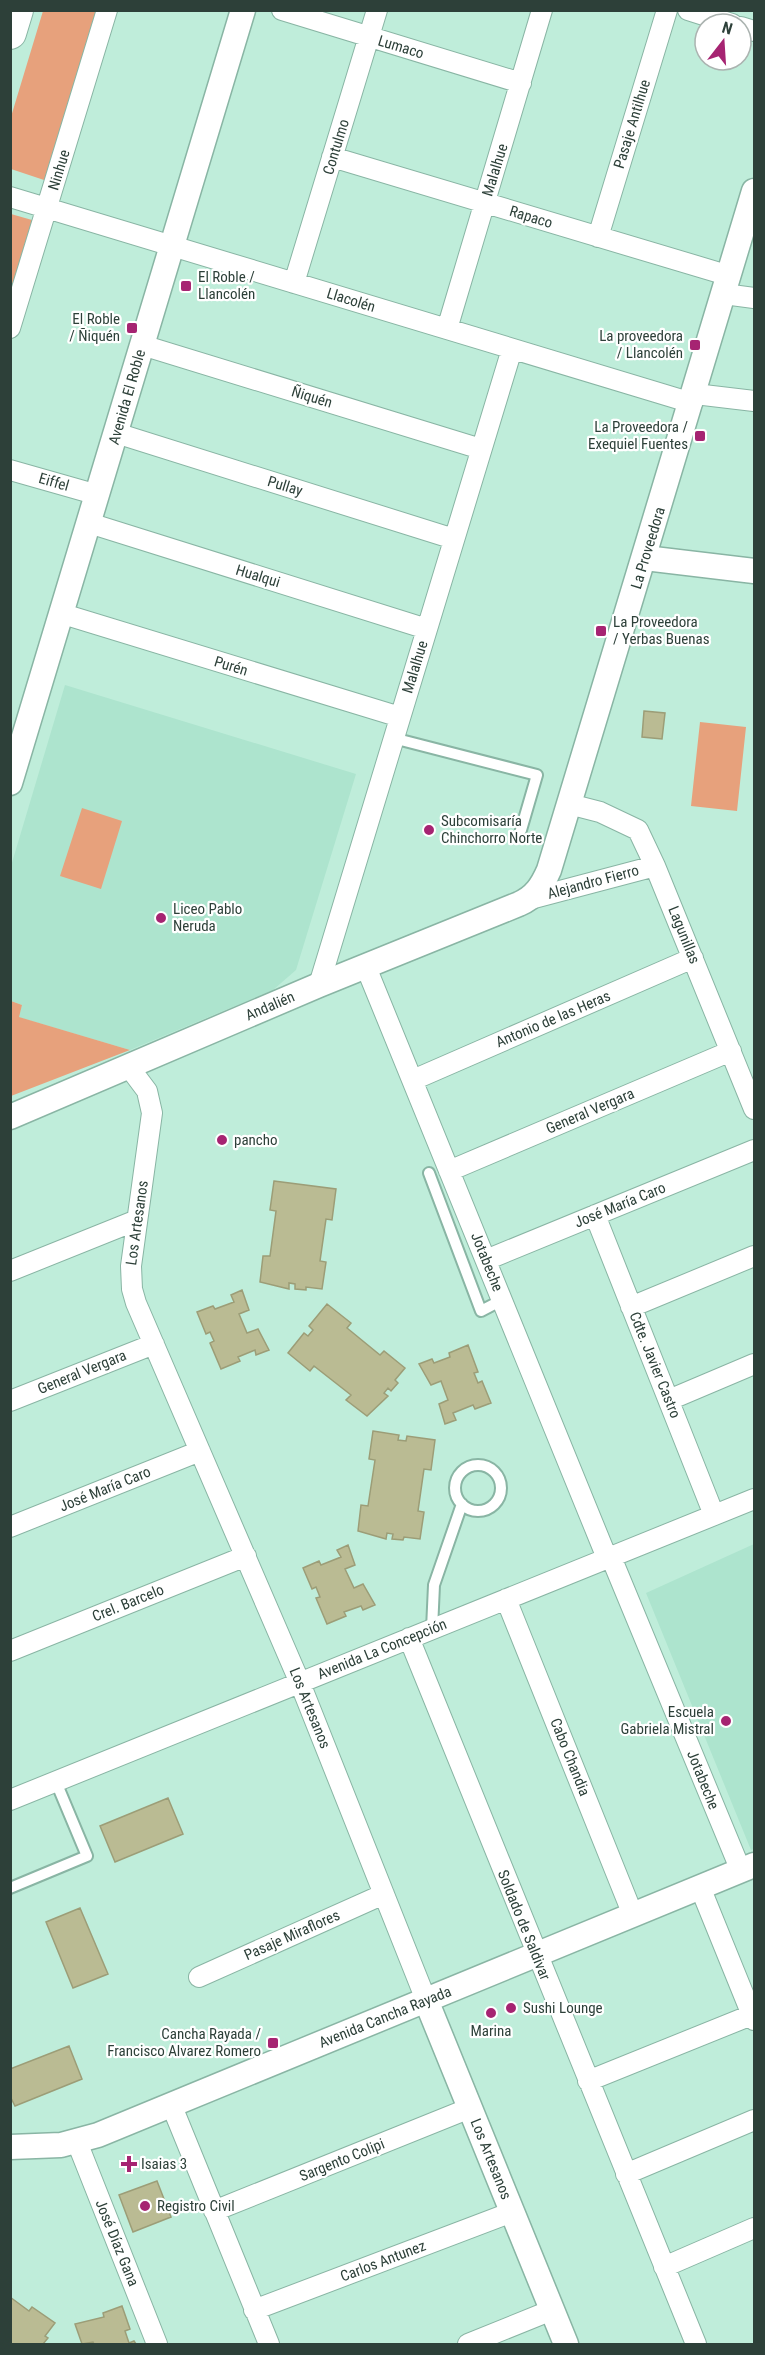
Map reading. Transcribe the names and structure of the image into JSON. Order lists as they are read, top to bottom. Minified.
{"streets":{"street":["Lumaco","Pasaje Antilhue","Contulmo","Ninhue","Malalhue","Rapaco","Llacolén","Avenida El Roble","Ñiquén","Eiffel","Pullay","La Proveedora","Hualqui","Purén","Alejandro Fierro","Lagunillas","Andalién","Antonio de las Heras","General Vergara","José María Caro","Los Artesanos","Jotabeche","Cdte. Javier Castro","Crel. Barcelo","Avenida La Concepción","Cabo Chandia","Soldado de Saldivar","Pasaje Miraflores","Avenida Cancha Rayada","Sargento Colipi","José Díaz Gana","Carlos Antunez"]},"crossings":[["Lumaco","Contulmo"],["Lumaco","Malalhue"],["Pasaje Antilhue","Rapaco"],["Contulmo","Rapaco"],["Contulmo","Llacolén"],["Ninhue","Llacolén"],["Malalhue","Rapaco"],["Malalhue","Llacolén"],["Malalhue","Ñiquén"],["Malalhue","Pullay"],["Malalhue","Hualqui"],["Malalhue","Purén"],["Malalhue","Andalién"],["Rapaco","La Proveedora"],["Llacolén","Avenida El Roble"],["Llacolén","La Proveedora"],["Avenida El Roble","Ñiquén"],["Avenida El Roble","Eiffel"],["Avenida El Roble","Pullay"],["Avenida El Roble","Hualqui"],["Avenida El Roble","Purén"],["La Proveedora","Alejandro Fierro"],["La Proveedora","Lagunillas"],["La Proveedora","Andalién"],["Alejandro Fierro","Lagunillas"],["Alejandro Fierro","Andalién"],["Lagunillas","Antonio de las Heras"],["Lagunillas","General Vergara"],["Andalién","Los Artesanos"],["Andalién","Jotabeche"],["Antonio de las Heras","Jotabeche"],["General Vergara","Los Artesanos"],["General Vergara","Jotabeche"],["José María Caro","Los Artesanos"],["José María Caro","Jotabeche"],["José María Caro","Cdte. Javier Castro"],["Los Artesanos","Crel. Barcelo"],["Los Artesanos","Avenida La Concepción"],["Los Artesanos","Pasaje Miraflores"],["Los Artesanos","Avenida Cancha Rayada"],["Los Artesanos","Sargento Colipi"],["Los Artesanos","Carlos Antunez"],["Jotabeche","Avenida La Concepción"],["Jotabeche","Avenida Cancha Rayada"],["Cdte. Javier Castro","Avenida La Concepción"],["Avenida La Concepción","Cabo Chandia"],["Avenida La Concepción","Soldado de Saldivar"],["Cabo Chandia","Avenida Cancha Rayada"],["Soldado de Saldivar","Avenida Cancha Rayada"],["Avenida Cancha Rayada","José Díaz Gana"]],"places":{"transit":["El Roble / Llancolén","El Roble / Ñiquén","La proveedora / Llancolén","La Proveedora / Exequiel Fuentes","La Proveedora / Yerbas Buenas","Cancha Rayada / Francisco Alvarez Romero"],"other":["Subcomisaría Chinchorro Norte","Liceo Pablo Neruda","pancho","Escuela Gabriela Mistral","Sushi Lounge","Marina","Registro Civil"],"health":["Isaias 3"]},"north":"top"}
